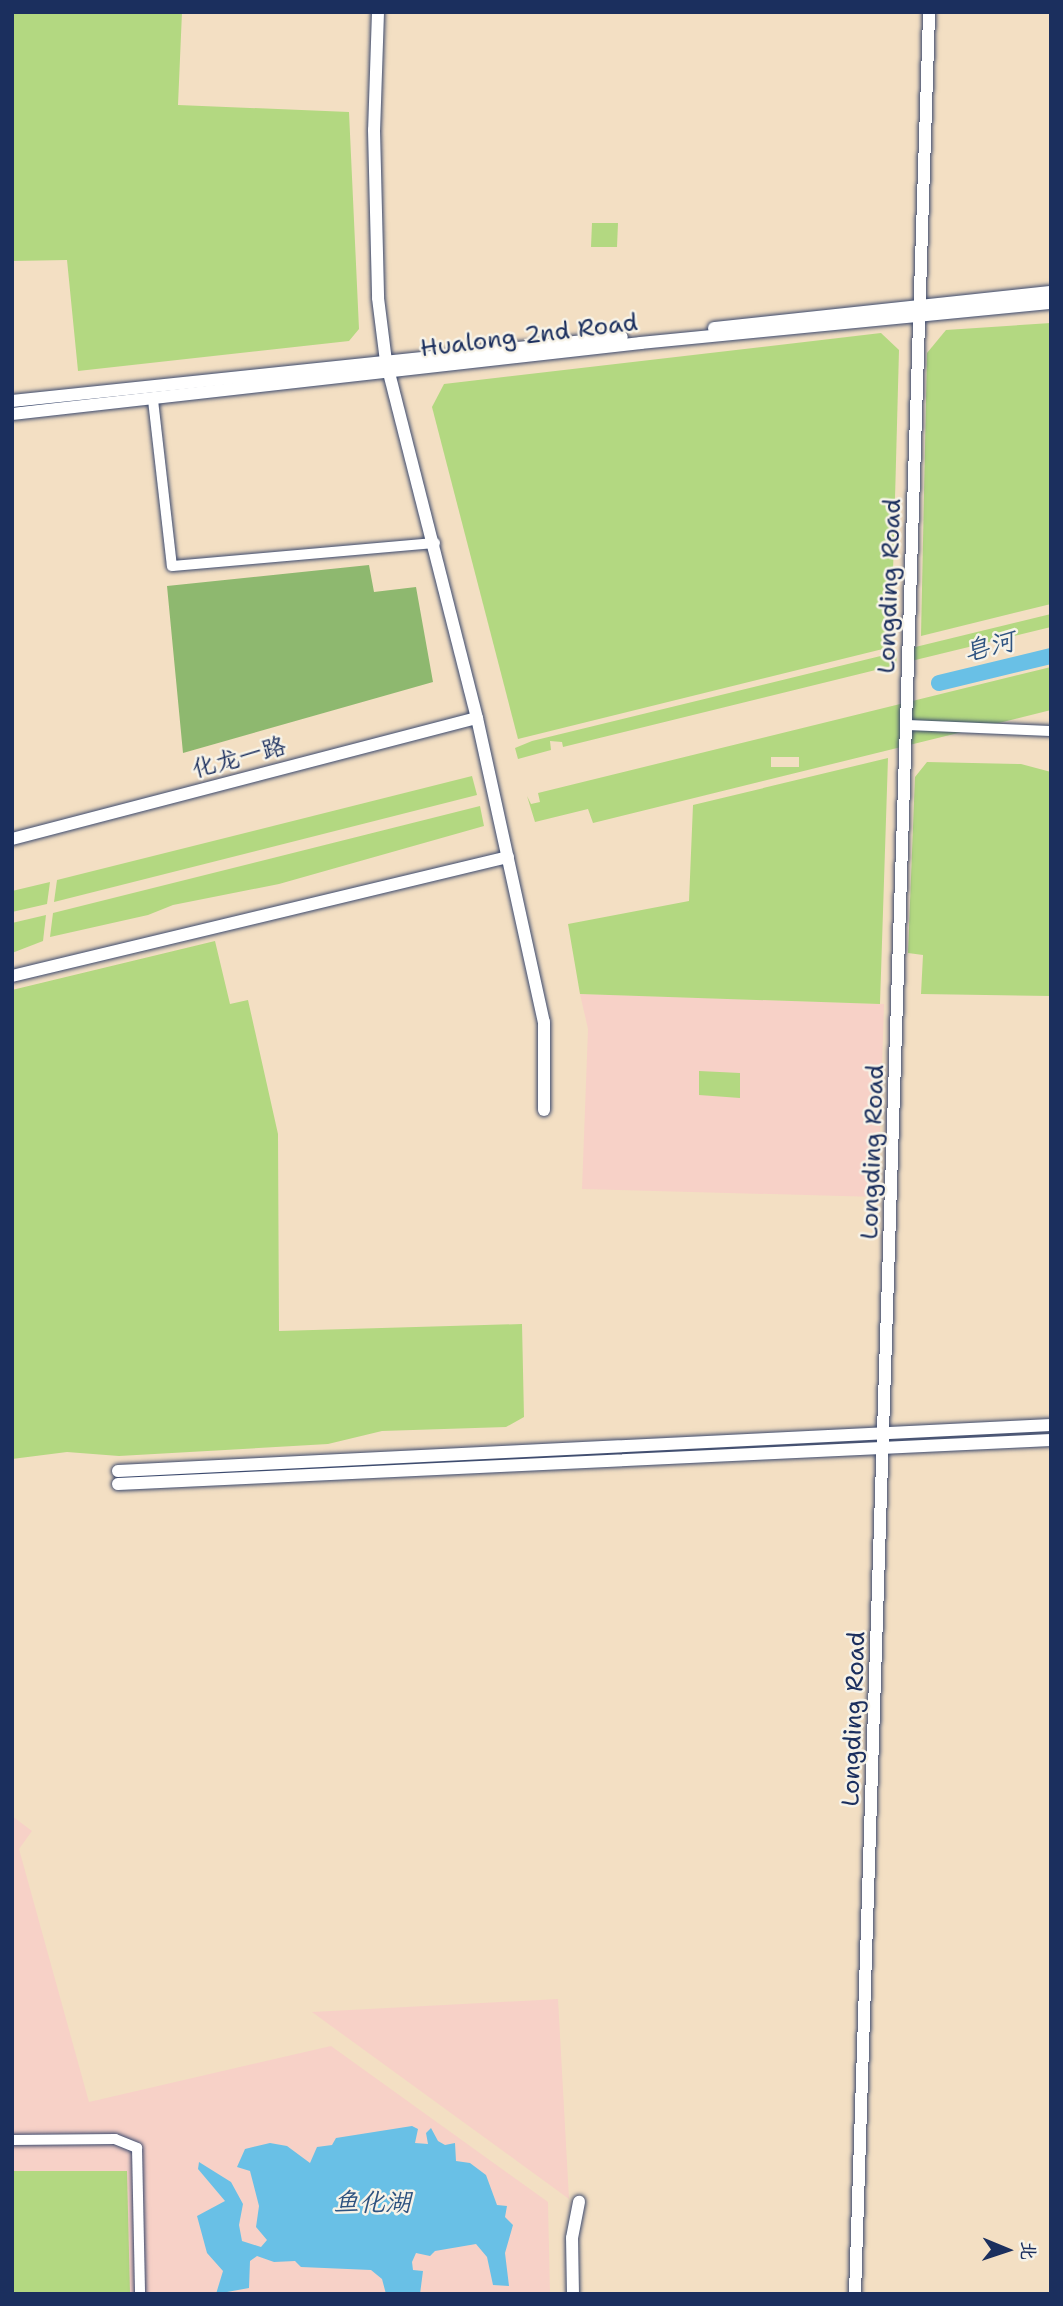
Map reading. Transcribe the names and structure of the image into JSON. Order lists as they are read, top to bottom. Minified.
{"streets":{"street":["Hualong 2nd Road","Longding Road","化龙一路"]},"crossings":[["Hualong 2nd Road","Longding Road"]],"water":["皂河","鱼化湖"],"north":"right"}
